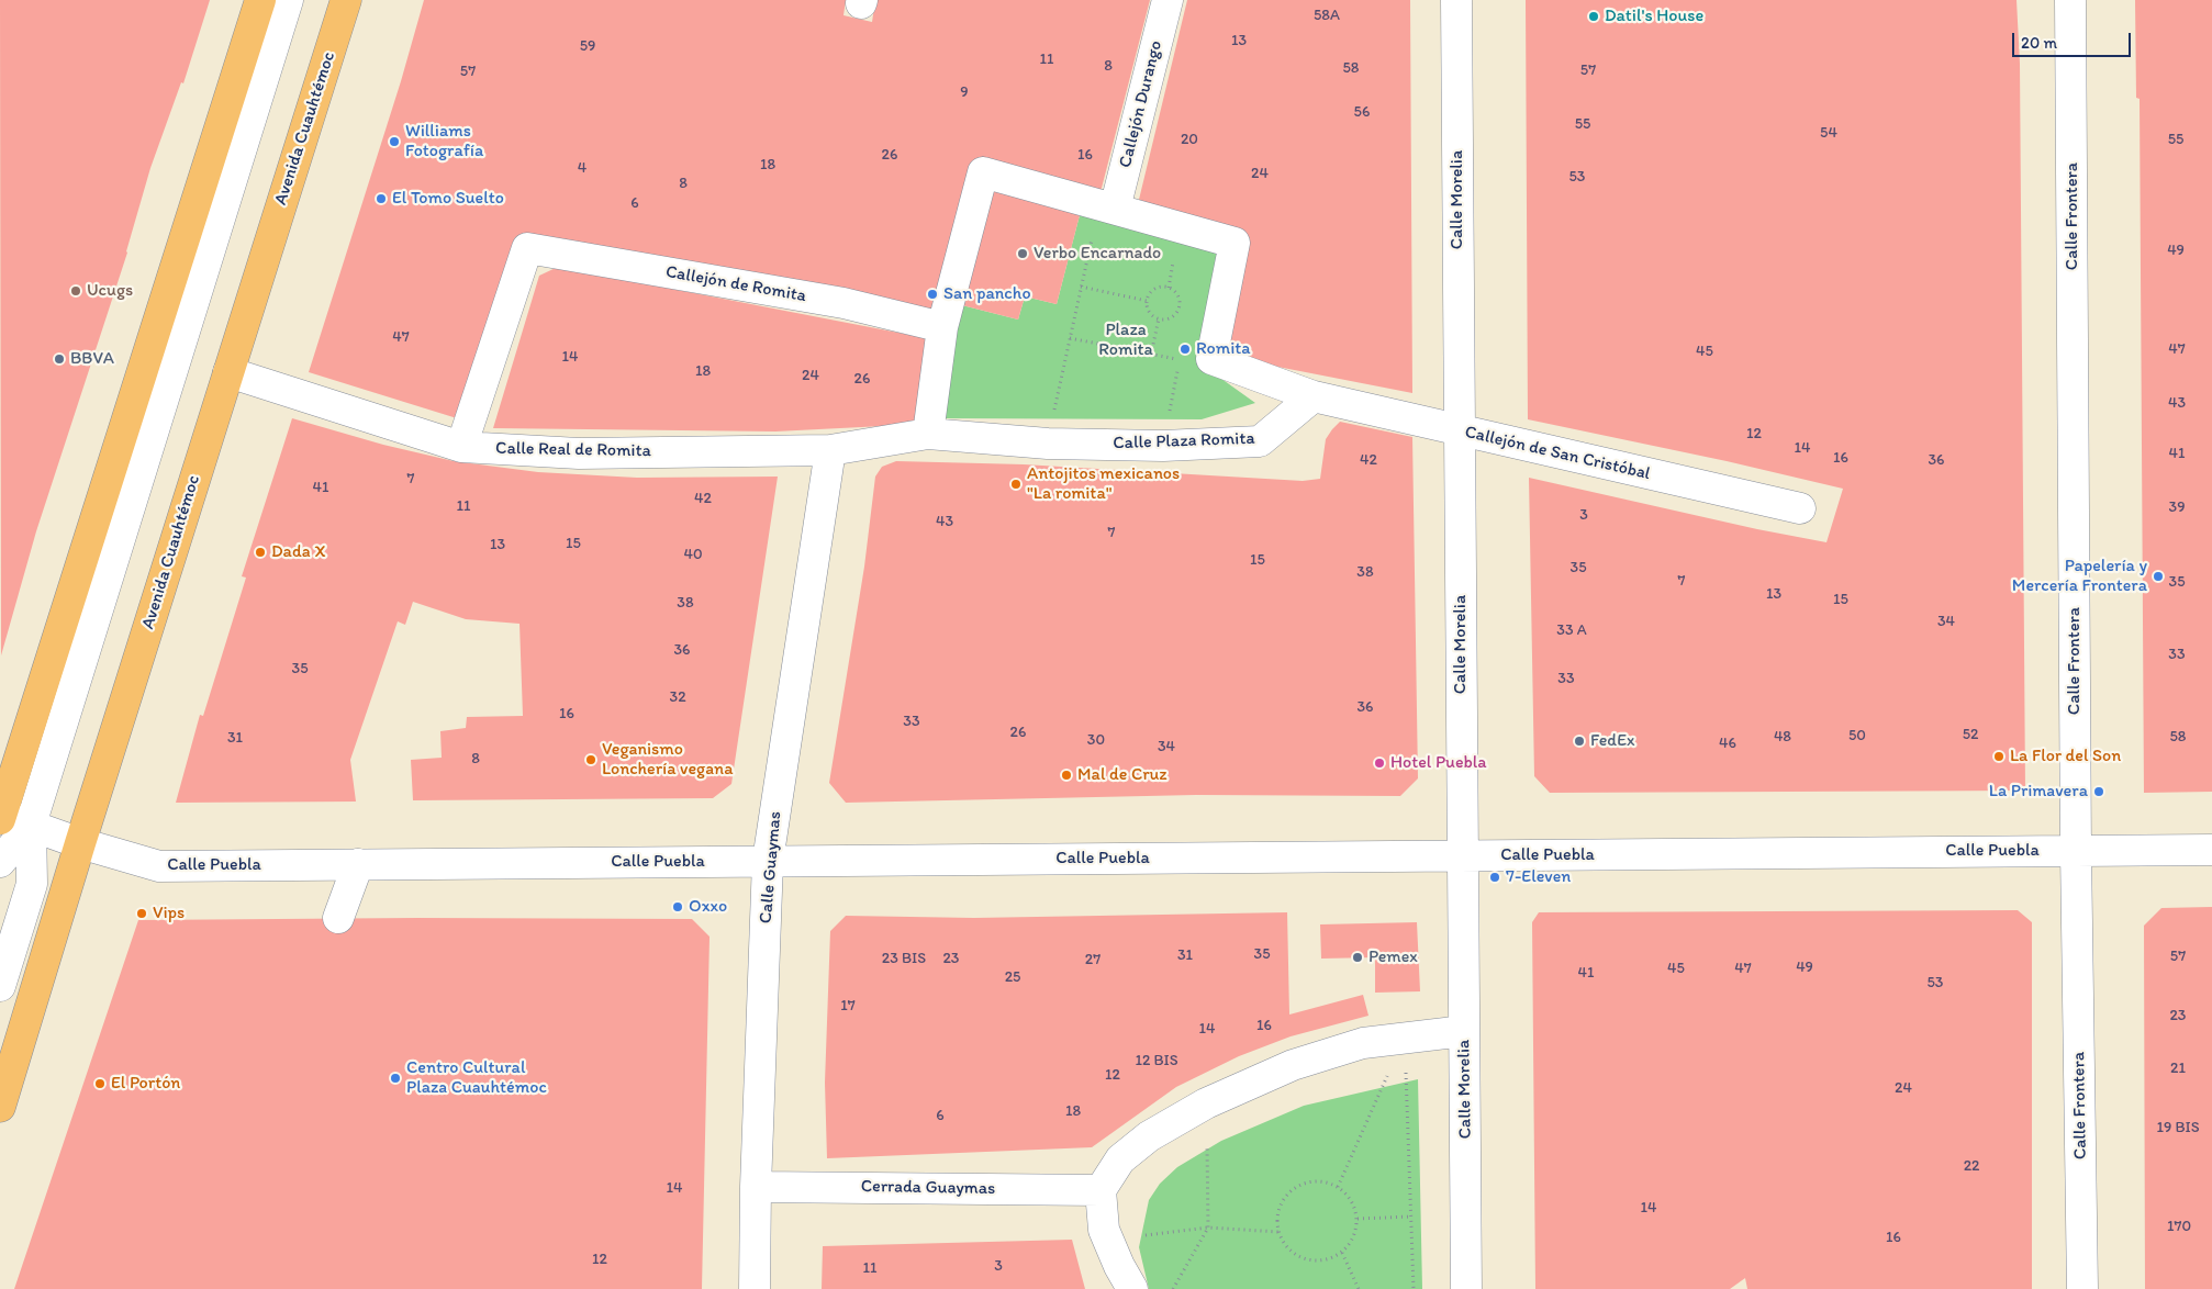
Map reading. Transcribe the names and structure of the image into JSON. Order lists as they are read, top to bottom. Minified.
{"streets":{"main road":["Avenida Cuauhtémoc"],"street":["Callejón Durango","Calle Morelia","Calle Frontera","Callejón de Romita","Calle Plaza Romita","Calle Real de Romita","Callejón de San Cristóbal","Calle Puebla","Calle Guaymas","Cerrada Guaymas"]},"crossings":[["Avenida Cuauhtémoc","Calle Real de Romita"],["Avenida Cuauhtémoc","Calle Puebla"],["Calle Morelia","Callejón de San Cristóbal"],["Calle Morelia","Calle Puebla"],["Calle Frontera","Calle Puebla"],["Callejón de Romita","Calle Real de Romita"],["Calle Plaza Romita","Calle Real de Romita"],["Calle Plaza Romita","Callejón de San Cristóbal"],["Calle Real de Romita","Calle Guaymas"],["Calle Puebla","Calle Guaymas"],["Calle Guaymas","Cerrada Guaymas"]],"parks":["Plaza Romita"],"places":["Datil's House","Williams Fotografía","El Tomo Suelto","Verbo Encarnado","Ucugs","San pancho","Romita","BBVA","Antojitos mexicanos \"La romita\"","Dada X","Papelería y Mercería Frontera","FedEx","La Flor del Son","Veganismo Lonchería vegana","Hotel Puebla","Mal de Cruz","La Primavera","7-Eleven","Oxxo","Vips","Pemex","Centro Cultural Plaza Cuauhtémoc","El Portón"],"house_numbers":["58A","13","59","11","8","58","57","57","9","56","55","54","20","55","26","16","18","4","24","53","8","6","49","47","47","45","14","18","24","26","43","12","14","41","16","42","36","7","41","42","11","39","3","43","7","15","13","40","15","35","38","7","35","13","15","38","34","33 A","36","33","35","33","32","36","16","33","26","52","50","48","58","31","30","46","34","8","35","31","57","23 BIS","23","27","49","45","47","41","25","53","17","23","16","14","12 BIS","21","12","24","18","6","19 BIS","22","14","14","170","16","12","3","11"],"scale_bar":"20 m"}
